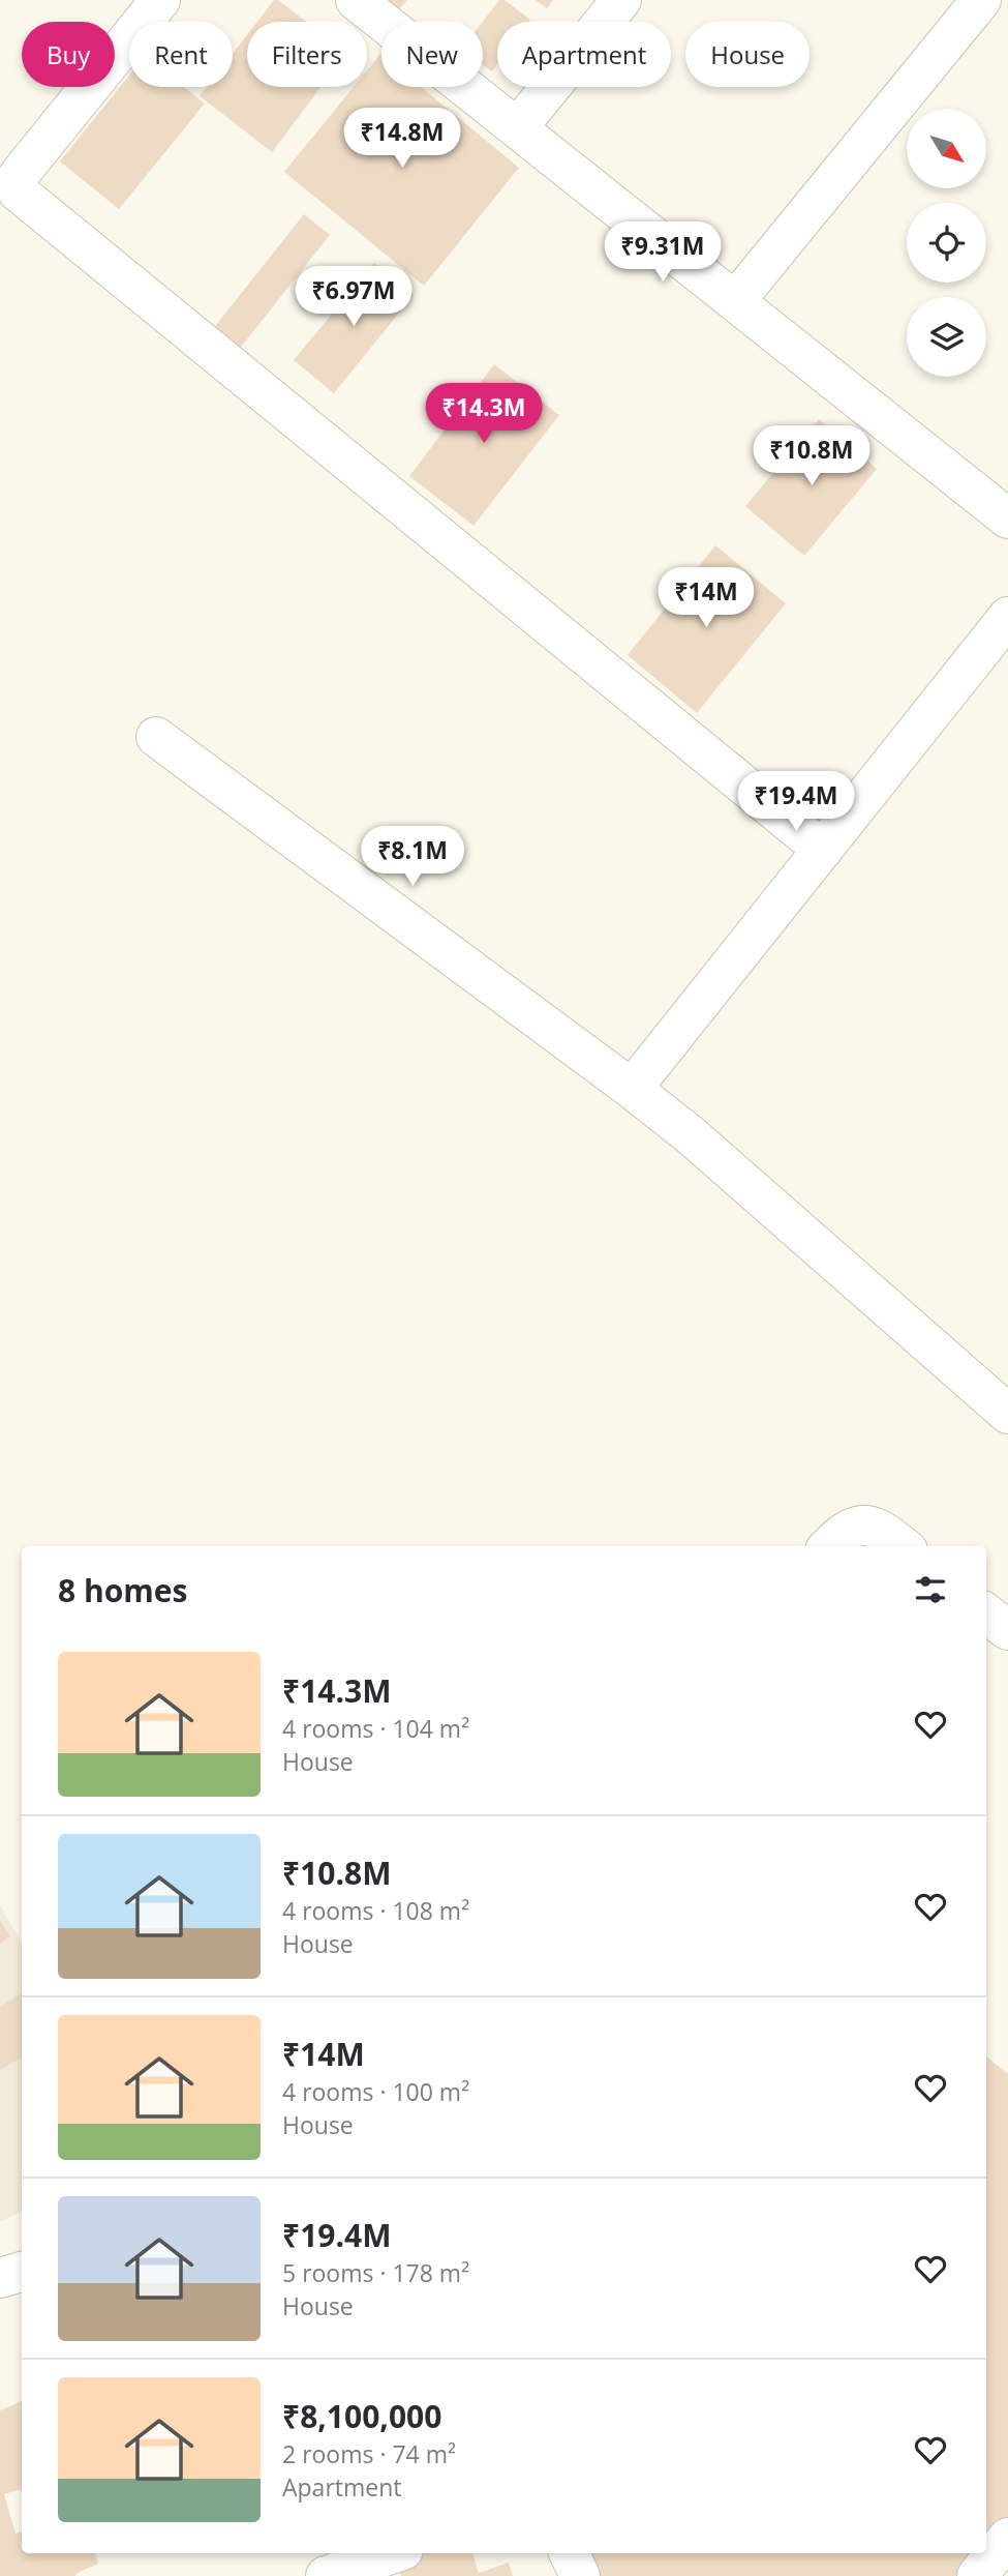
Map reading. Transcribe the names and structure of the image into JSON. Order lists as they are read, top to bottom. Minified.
{"north":"bottom right","page":{"chip":["Buy","Rent","Filters","New","Apartment","House"],"price":["₹14.8M","₹9.31M","₹6.97M","₹14.3M","₹10.8M","₹14M","₹19.4M","₹8.1M"],"heading":"8 homes","list":[{"name":"₹14.3M","note":"4 rooms · 104 m² · House"},{"name":"₹10.8M","note":"4 rooms · 108 m² · House"},{"name":"₹14M","note":"4 rooms · 100 m² · House"},{"name":"₹19.4M","note":"5 rooms · 178 m² · House"},{"name":"₹8,100,000","note":"2 rooms · 74 m² · Apartment"}]}}
